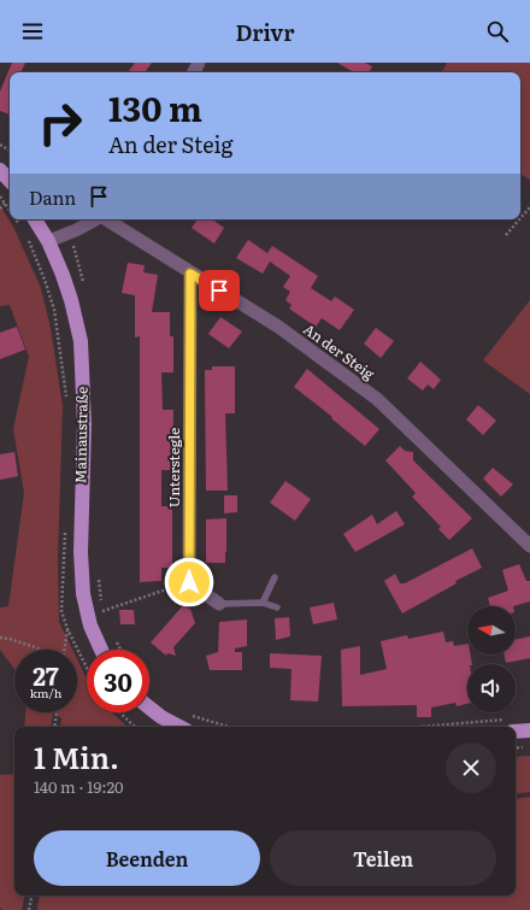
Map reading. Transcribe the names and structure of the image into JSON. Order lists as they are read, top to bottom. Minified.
{"streets":{"main road":["Mainaustraße"],"street":["An der Steig","Unterstegle"]},"crossings":[["An der Steig","Unterstegle"]],"north":"left","page":{"header":"Drivr","turn":["130 m","An der Steig"],"then":"Dann","speed":"27 km/h","limit":"30","heading":["1 Min.","140 m · 19:20"],"buttons":["Beenden","Teilen"]}}
